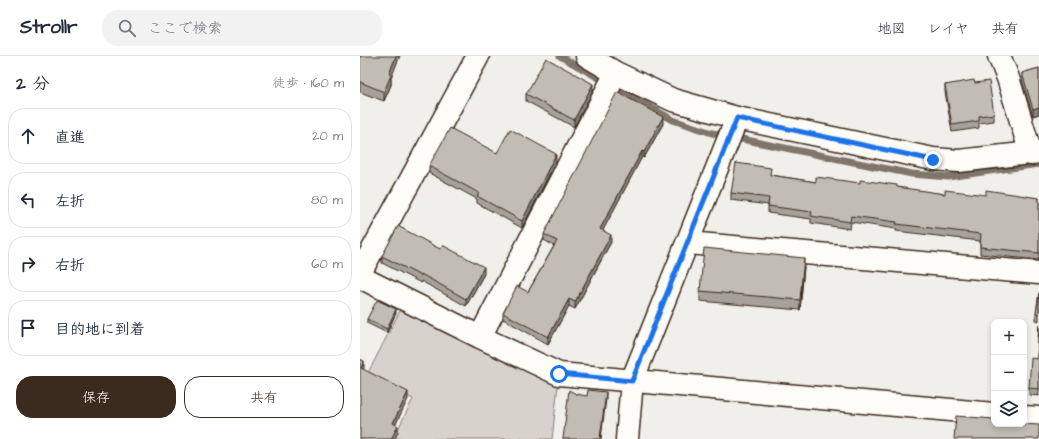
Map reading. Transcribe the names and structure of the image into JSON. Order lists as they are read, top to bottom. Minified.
{"page":{"header":"Strollr","search":"ここで検索","nav":["地図","レイヤ","共有"],"heading":["2 分","徒歩 · 160 m"],"list":[["直進","20 m"],["左折","80 m"],["右折","60 m"],"目的地に到着"],"map_buttons":["+","−"],"buttons":["保存","共有"]}}
